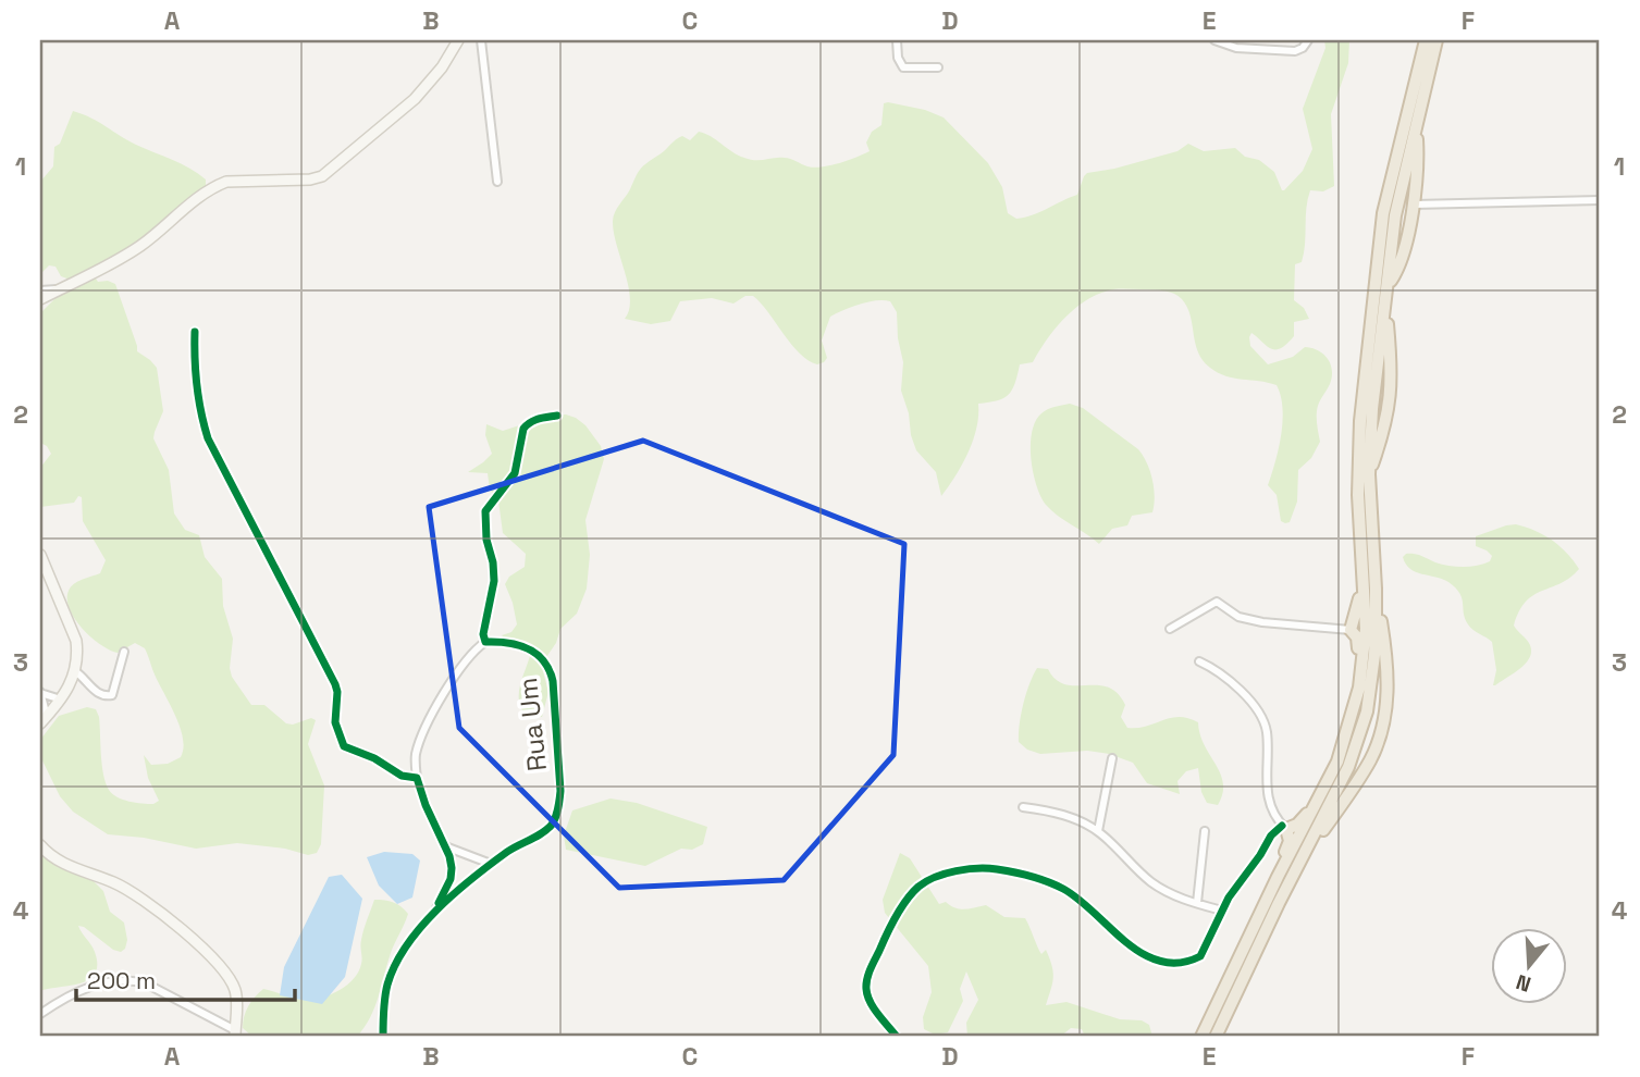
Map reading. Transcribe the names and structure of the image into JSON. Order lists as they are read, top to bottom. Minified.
{"streets":{"street":["Rua Um"]},"scale_bar":"200 m","north":"bottom","grid":{"columns":["A","B","C","D","E","F"],"rows":["1","2","3","4"]}}
